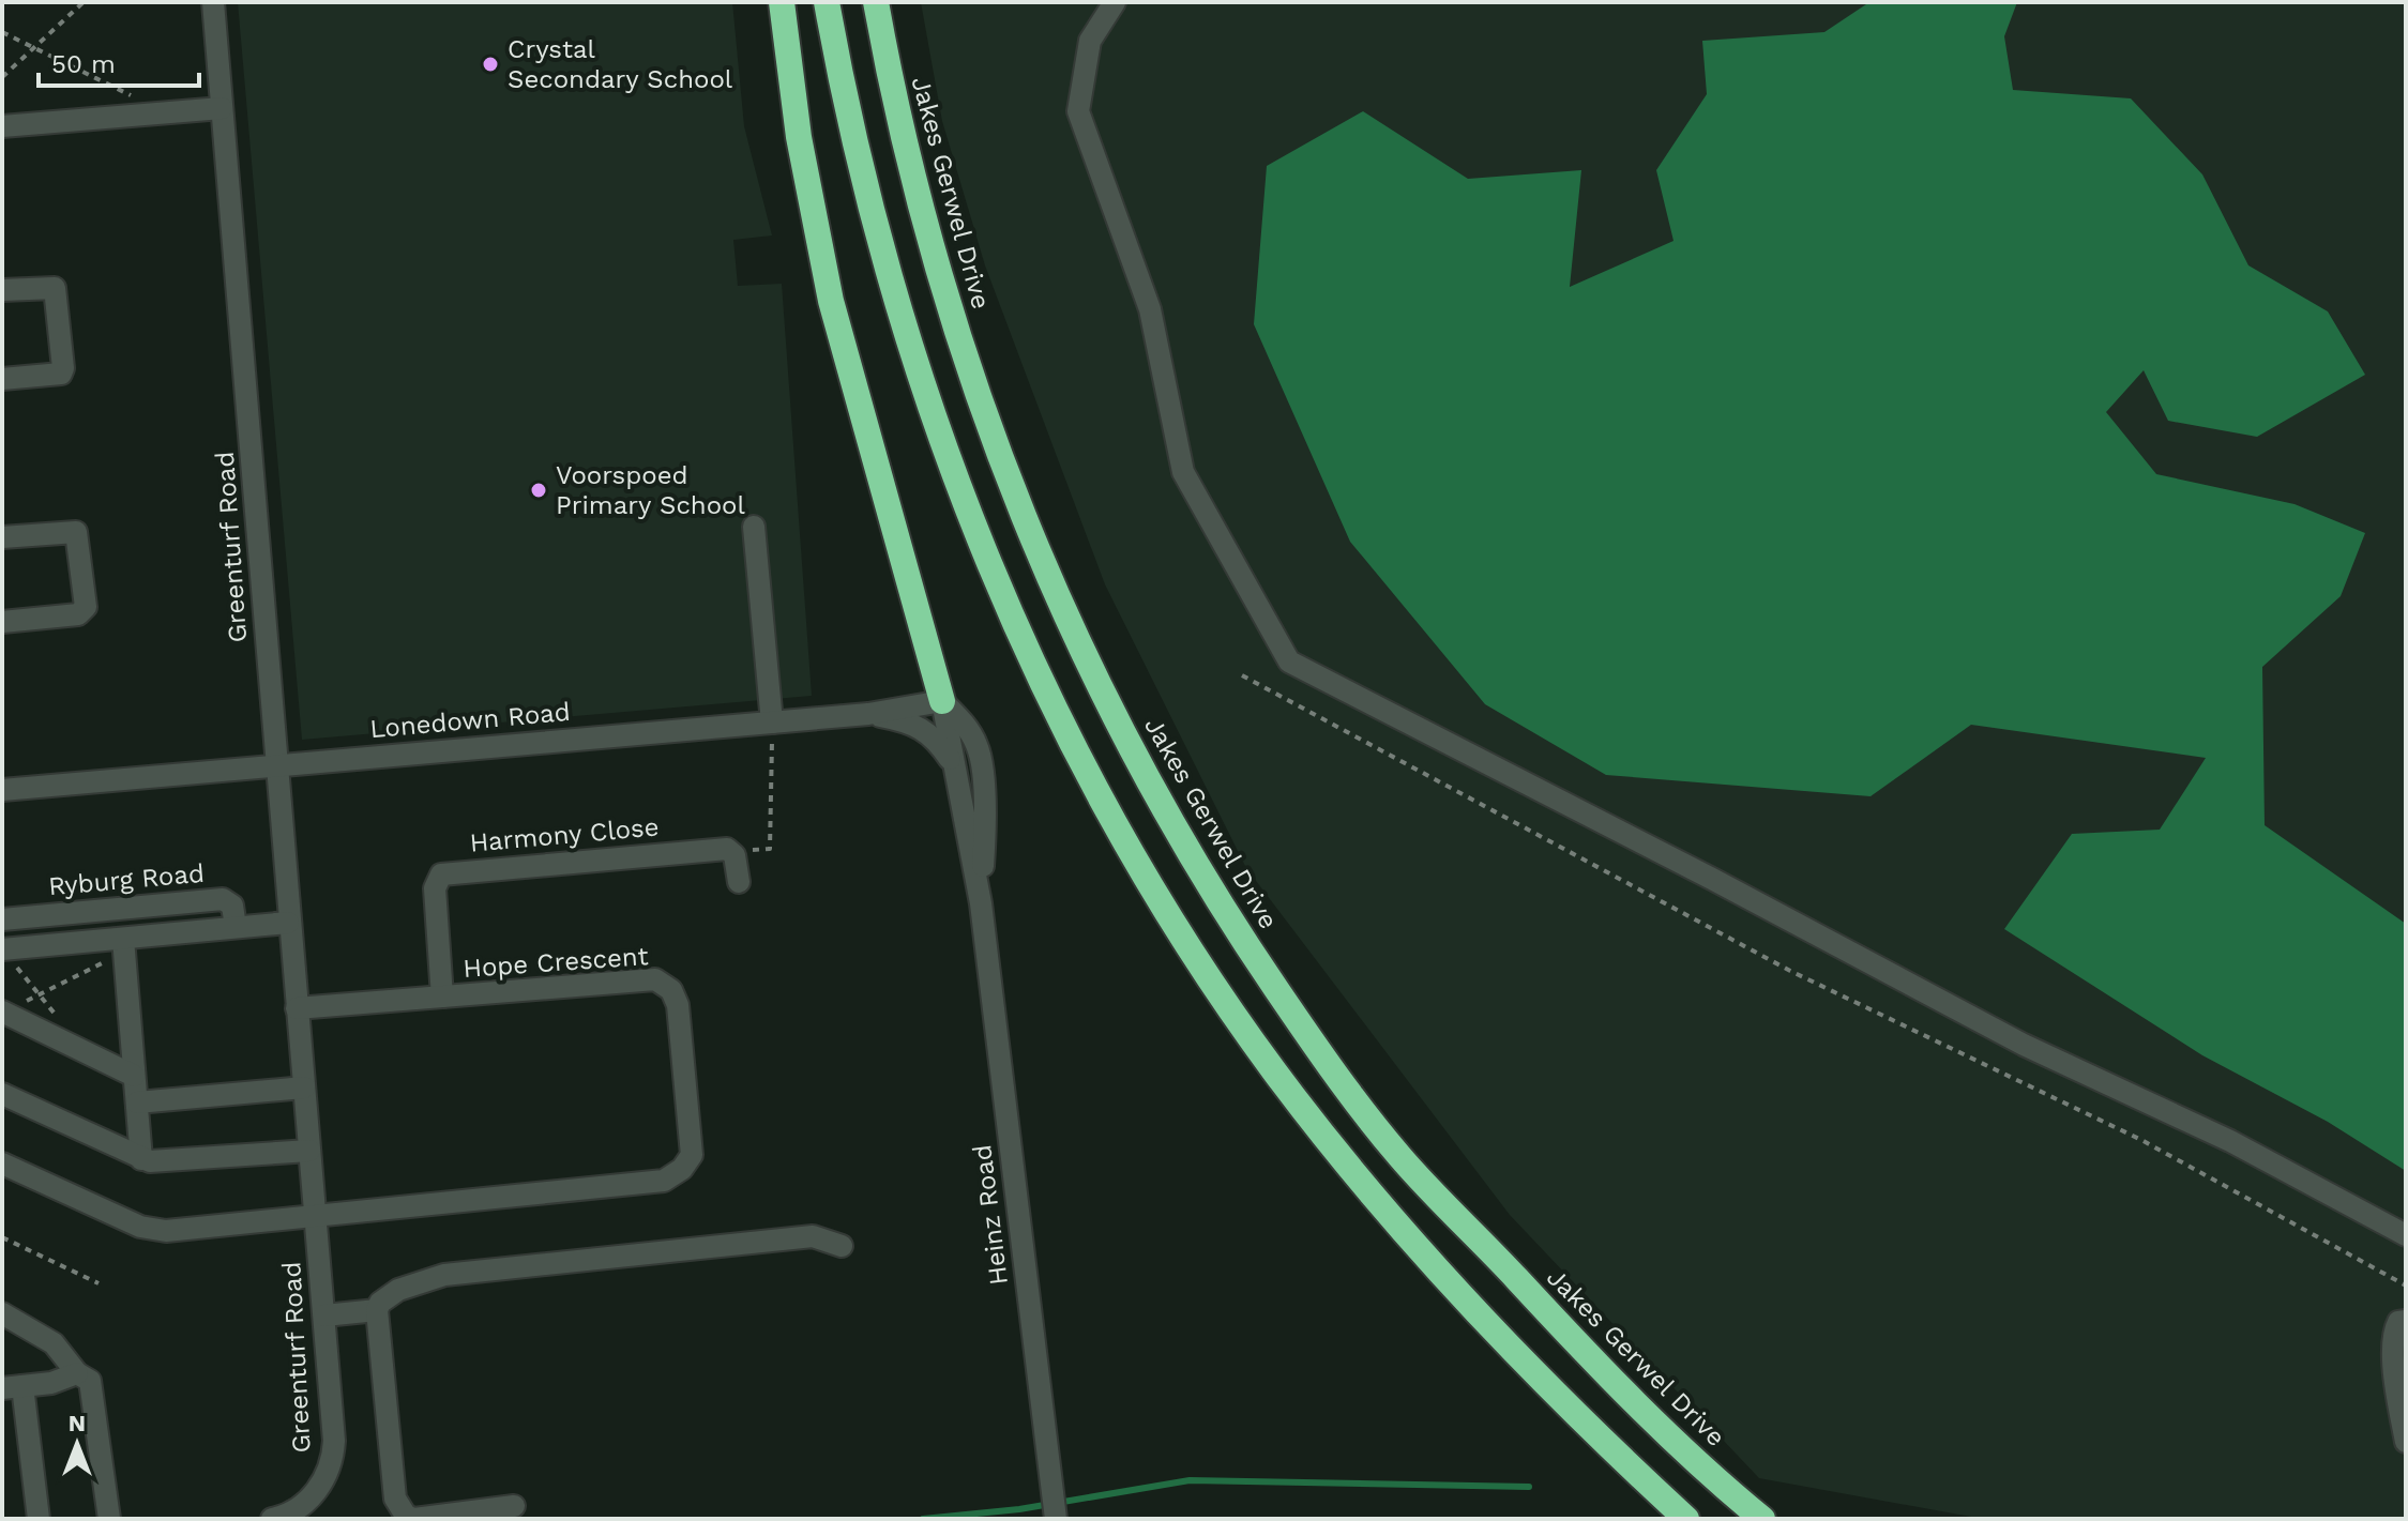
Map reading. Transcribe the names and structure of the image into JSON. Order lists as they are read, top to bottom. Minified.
{"streets":{"highway":["Jakes Gerwel Drive"],"street":["Greenturf Road","Lonedown Road","Harmony Close","Ryburg Road","Hope Crescent","Heinz Road"]},"crossings":[["Greenturf Road","Lonedown Road"],["Greenturf Road","Hope Crescent"],["Lonedown Road","Heinz Road"],["Harmony Close","Hope Crescent"]],"places":["Crystal Secondary School","Voorspoed Primary School"],"scale_bar":"50 m","north":"top"}
